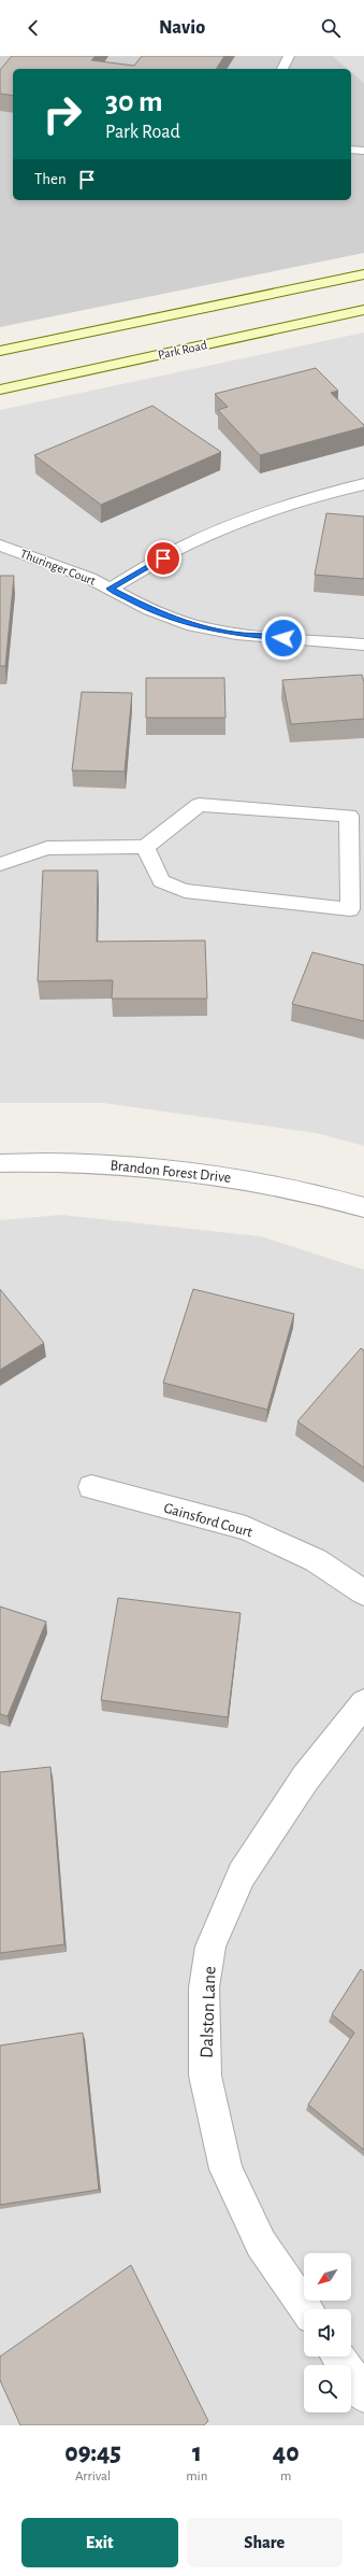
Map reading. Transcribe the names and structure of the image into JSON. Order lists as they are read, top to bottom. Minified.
{"streets":{"main road":["Park Road"],"street":["Thuringer Court","Brandon Forest Drive","Gainsford Court","Dalston Lane"]},"north":"bottom left","page":{"header":"Navio","turn":["30 m","Park Road"],"then":"Then","eta":["09:45","Arrival","1","min","40","m"],"buttons":["Exit","Share"]}}
